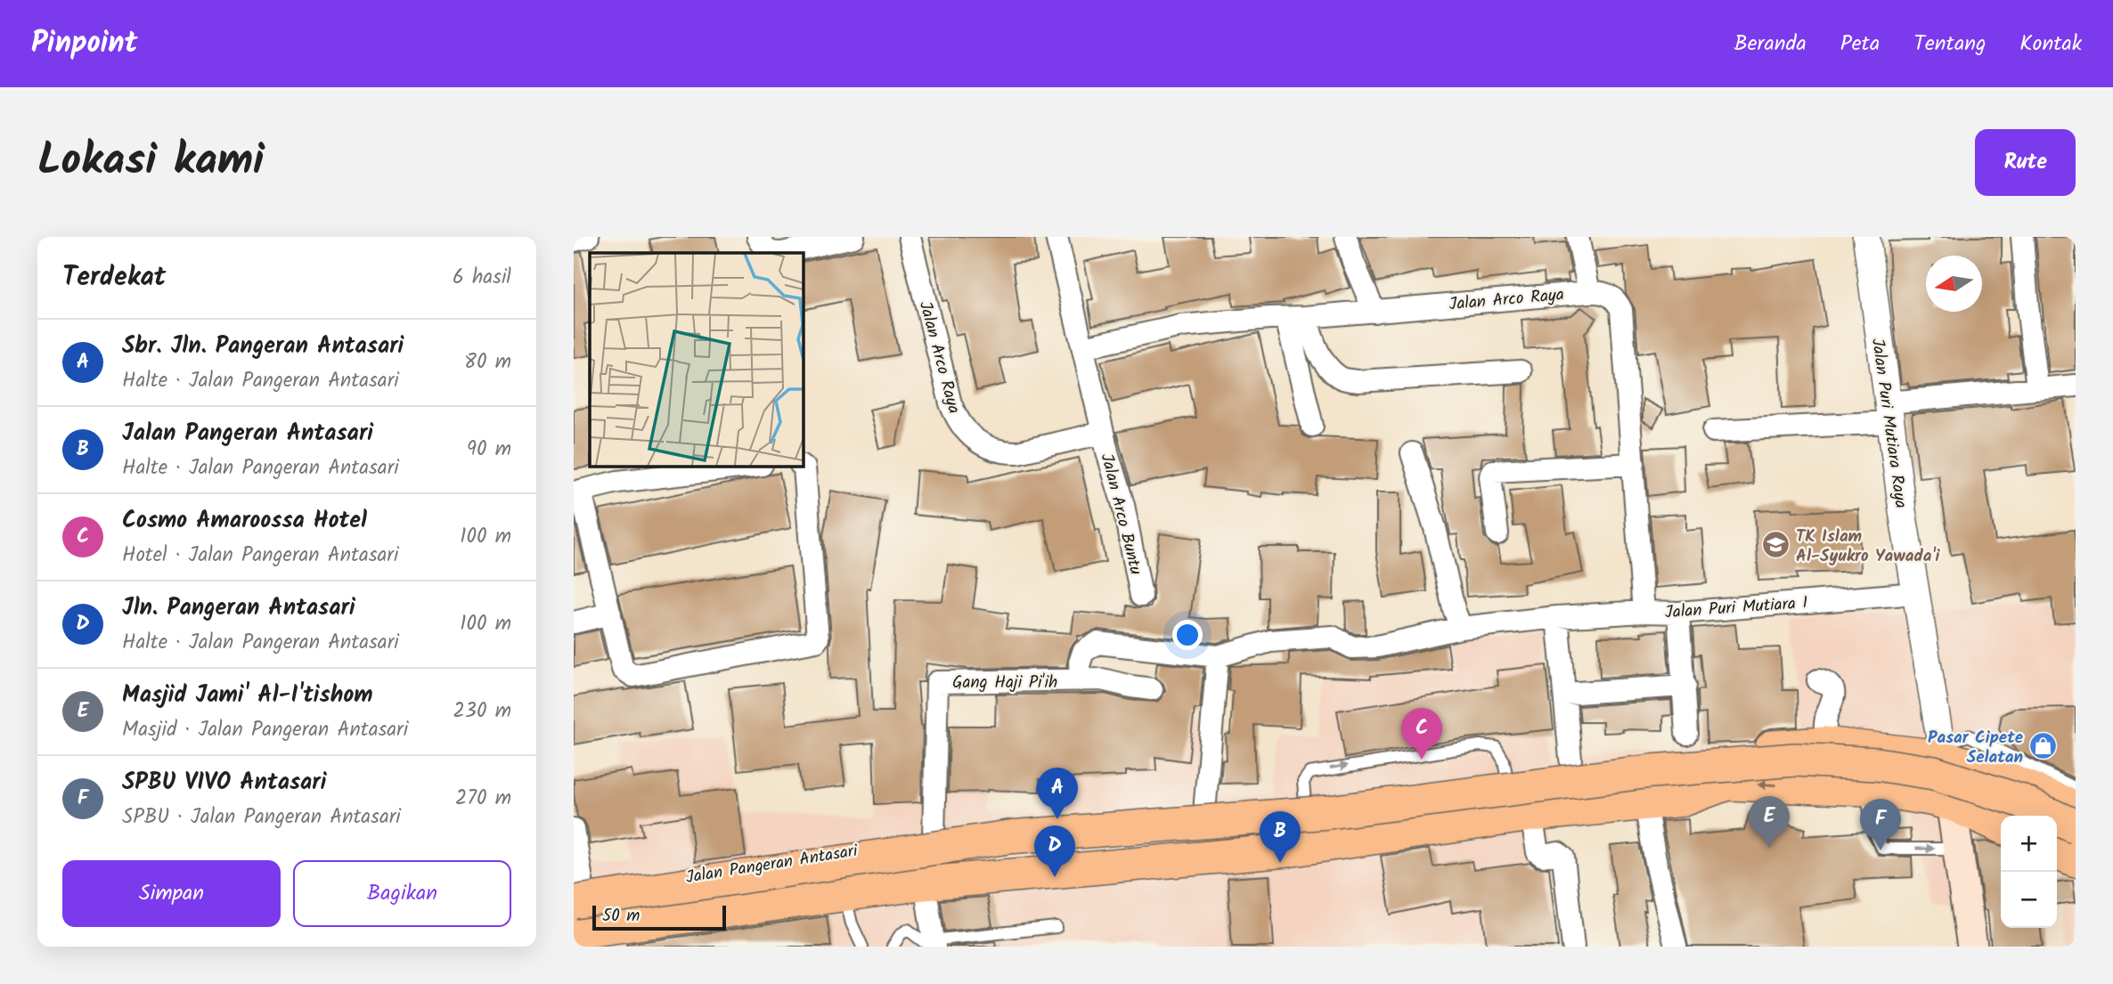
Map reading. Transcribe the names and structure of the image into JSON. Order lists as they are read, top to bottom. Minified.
{"streets":{"main road":["Jalan Pangeran Antasari"],"street":["Jalan Arco Raya","Jalan Puri Mutiara Raya","Jalan Arco Buntu","Jalan Puri Mutiara I","Gang Haji Pi'ih"]},"crossings":[["Jalan Arco Raya","Jalan Arco Buntu"],["Jalan Arco Raya","Jalan Puri Mutiara I"],["Jalan Puri Mutiara Raya","Jalan Puri Mutiara I"],["Jalan Puri Mutiara Raya","Jalan Pangeran Antasari"],["Gang Haji Pi'ih","Jalan Pangeran Antasari"]],"places":{"school or university":["TK Islam Al-Syukro Yawada'i"],"shop":["Pasar Cipete Selatan"]},"scale_bar":"50 m","north":"left","page":{"header":"Pinpoint","nav":["Beranda","Peta","Tentang","Kontak"],"title":"Lokasi kami","buttons":["Rute",["Simpan","Bagikan"]],"heading":["Terdekat","6 hasil"],"list":[{"mark":"A","name":"Sbr. Jln. Pangeran Antasari","note":"Halte · Jalan Pangeran Antasari","value":"80 m"},{"mark":"B","name":"Jalan Pangeran Antasari","note":"Halte · Jalan Pangeran Antasari","value":"90 m"},{"mark":"C","name":"Cosmo Amaroossa Hotel","note":"Hotel · Jalan Pangeran Antasari","value":"100 m"},{"mark":"D","name":"Jln. Pangeran Antasari","note":"Halte · Jalan Pangeran Antasari","value":"100 m"},{"mark":"E","name":"Masjid Jami' Al-I'tishom","note":"Masjid · Jalan Pangeran Antasari","value":"230 m"},{"mark":"F","name":"SPBU VIVO Antasari","note":"SPBU · Jalan Pangeran Antasari","value":"270 m"}],"pins":["C","A","E","F","B","D"],"map_buttons":["+","−"],"scale":"50 m"}}
